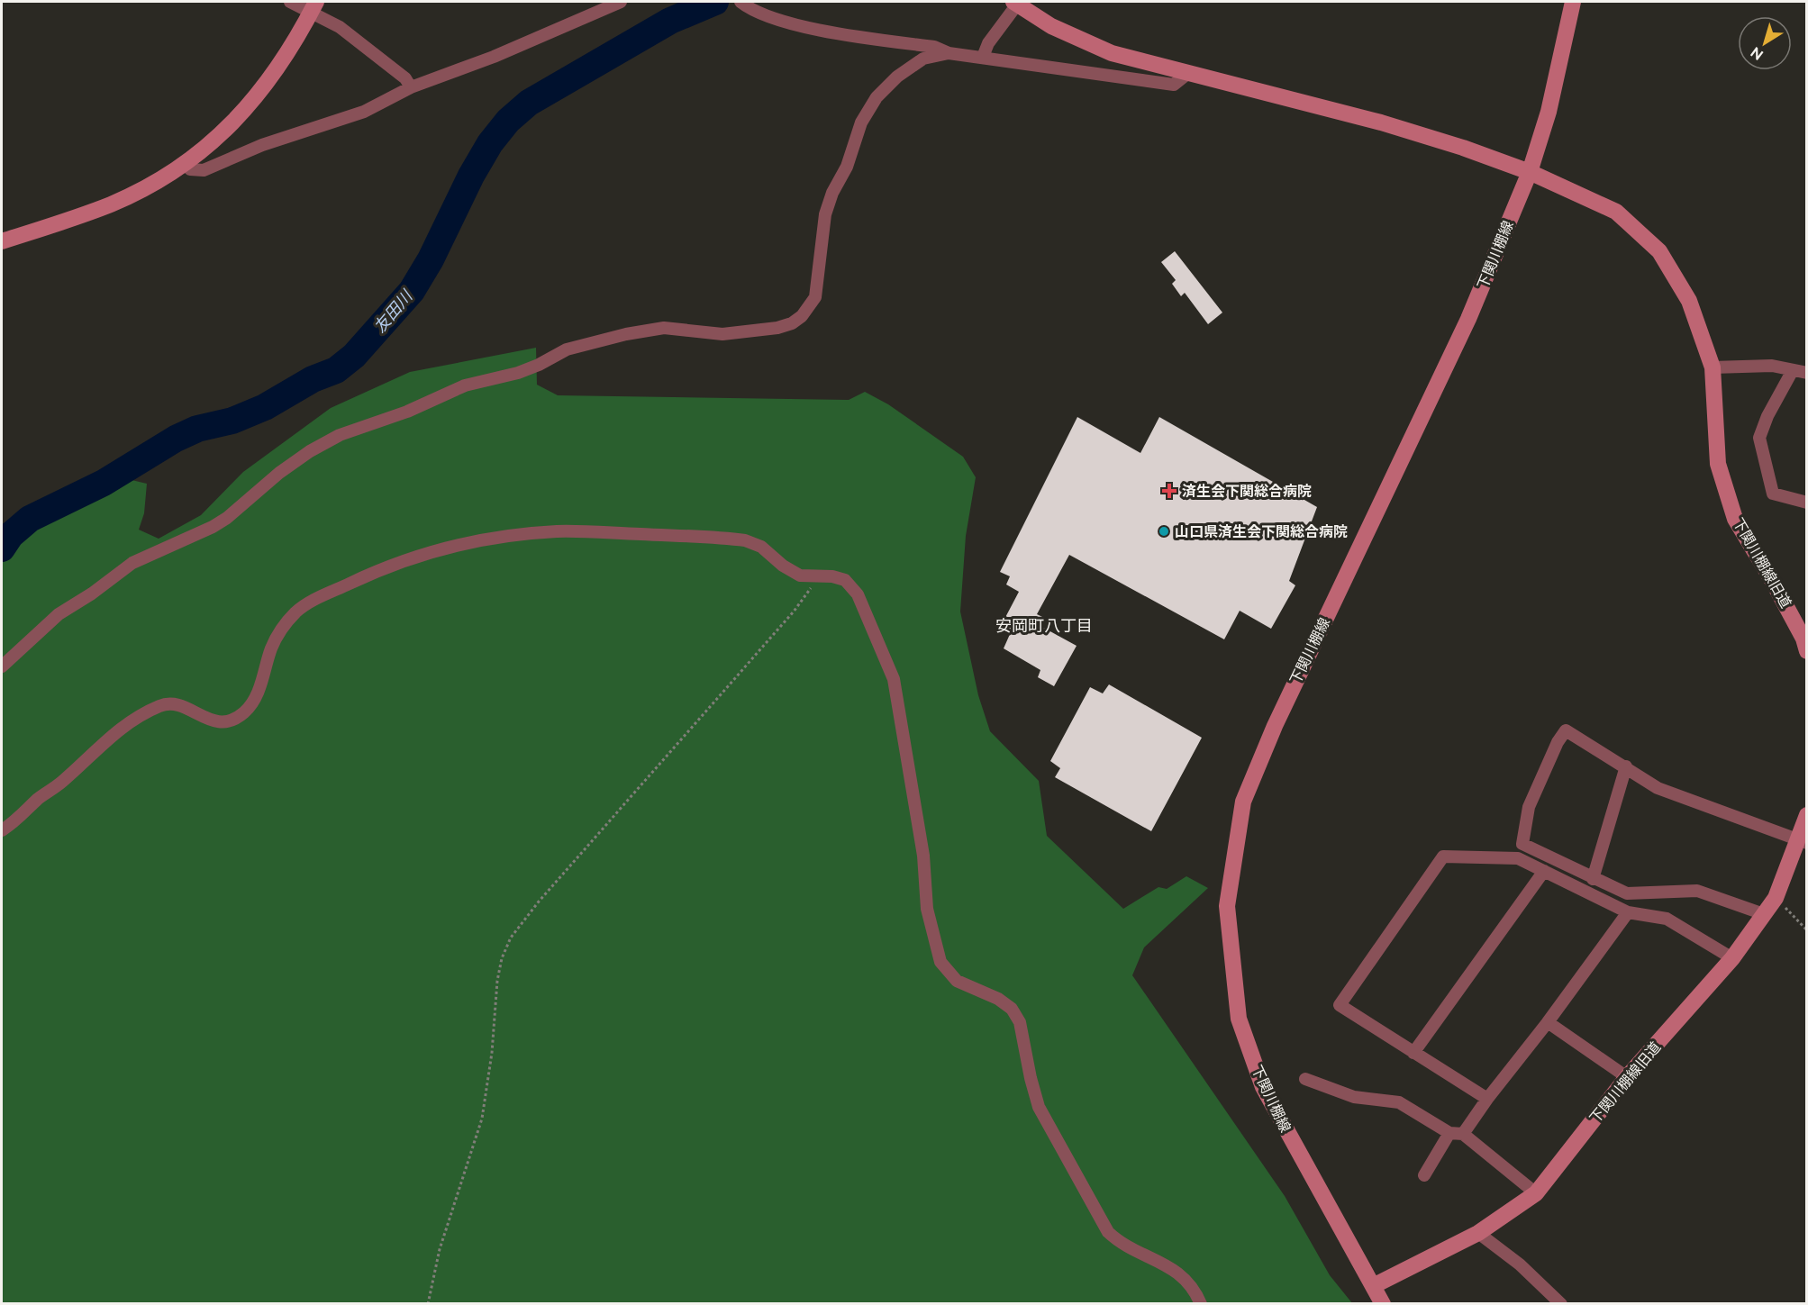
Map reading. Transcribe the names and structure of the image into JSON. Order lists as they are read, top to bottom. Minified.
{"streets":{"street":["下関川棚線","下関川棚線旧道"]},"crossings":[["下関川棚線","下関川棚線旧道"]],"districts":["安岡町八丁目"],"water":["友田川"],"places":{"health":["済生会下関総合病院"],"other":["山口県済生会下関総合病院"]},"north":"bottom left"}
